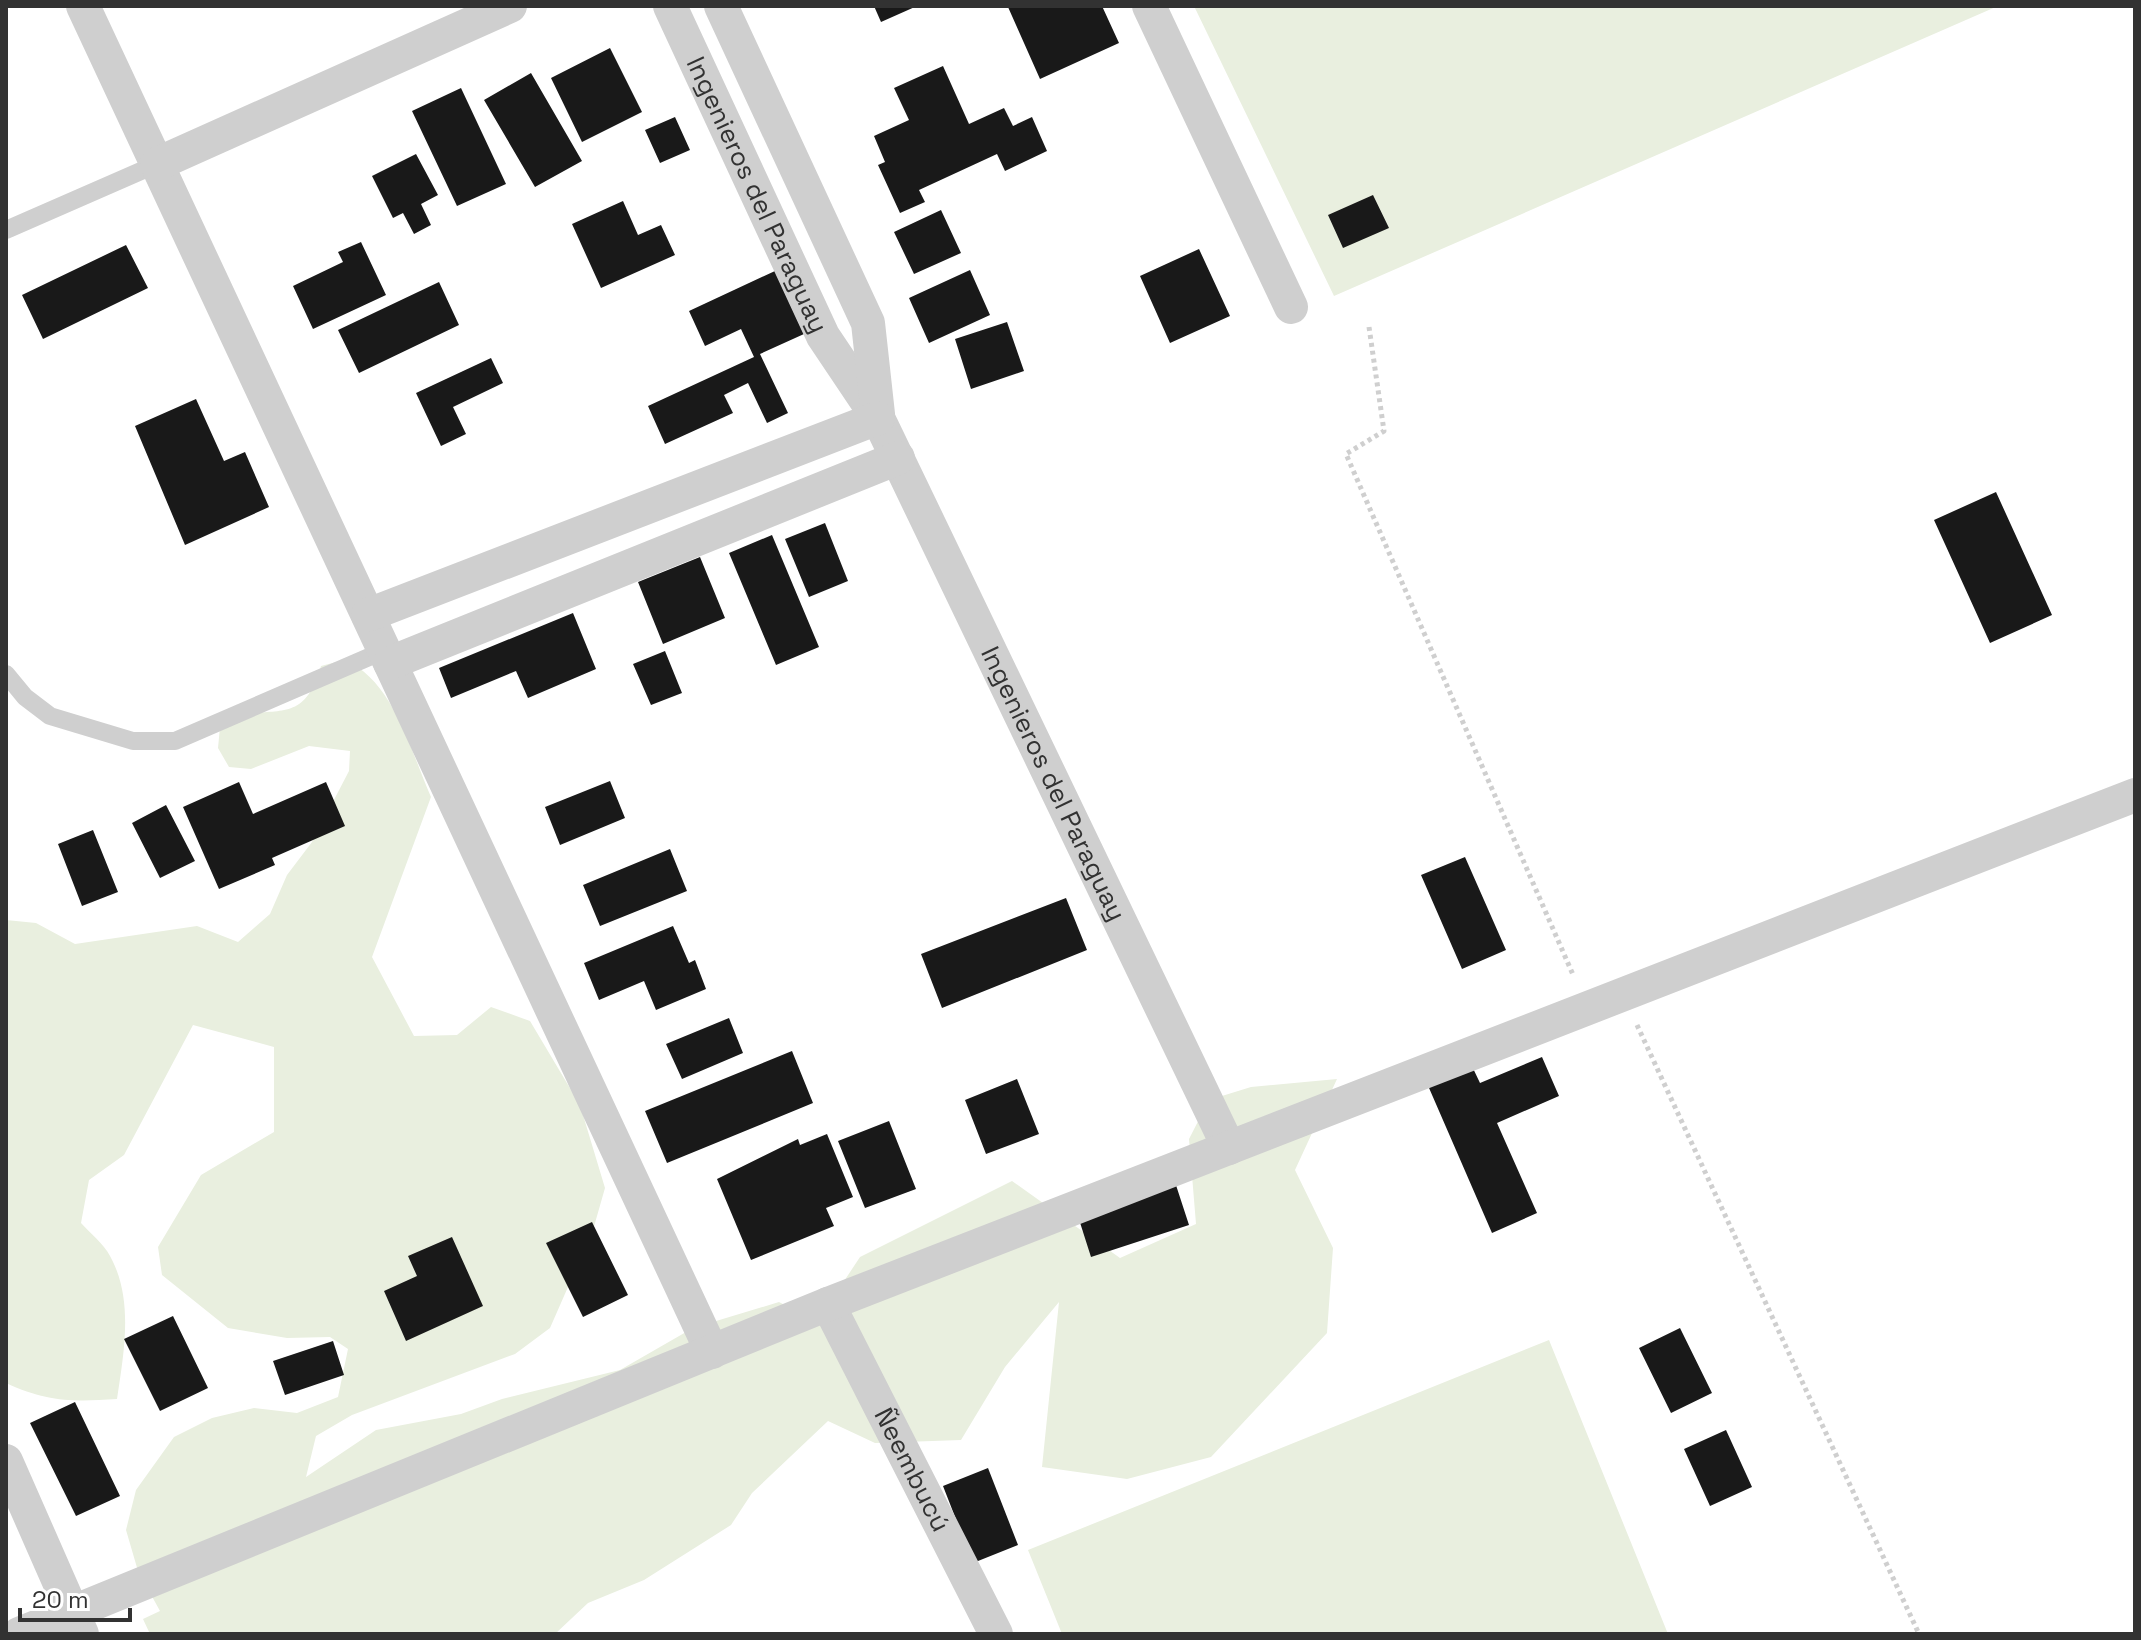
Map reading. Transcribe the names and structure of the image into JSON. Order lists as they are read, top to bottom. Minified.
{"streets":{"street":["Ingenieros del Paraguay","Ñeembucú"]},"scale_bar":"20 m"}
